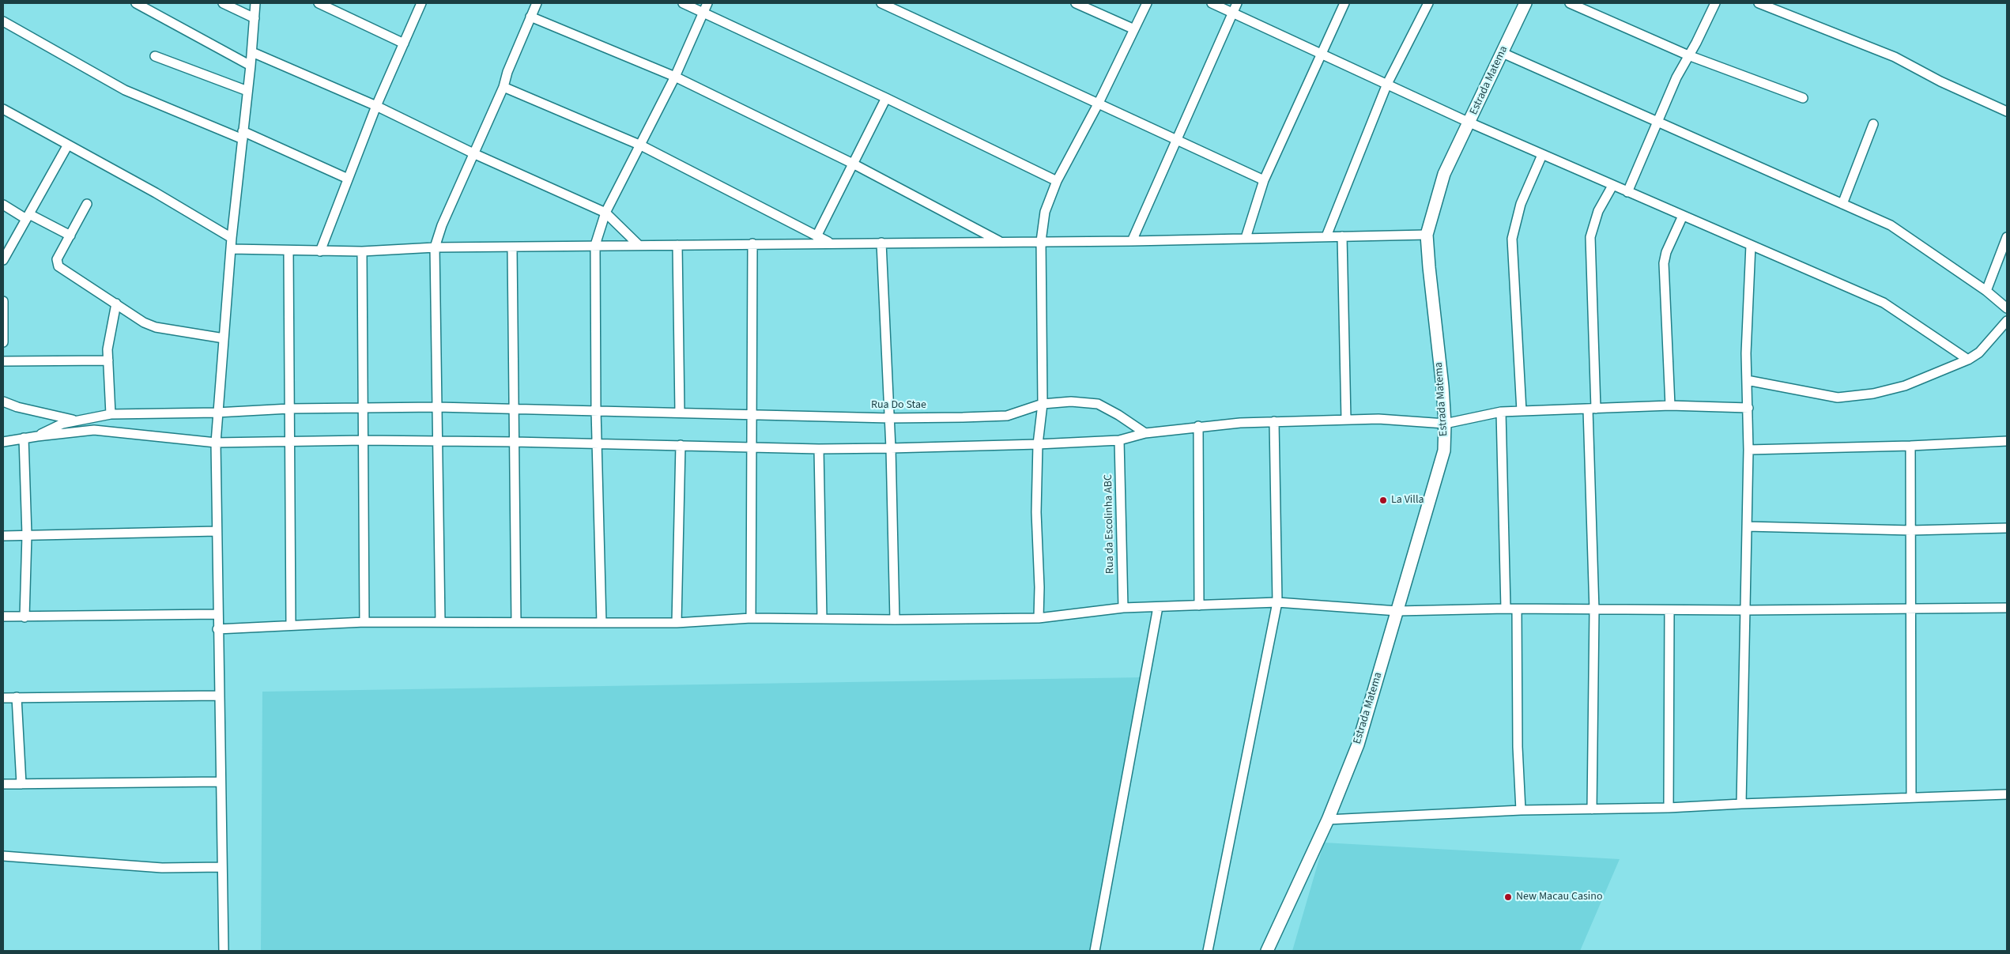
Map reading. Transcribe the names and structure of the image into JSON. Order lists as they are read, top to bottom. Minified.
{"streets":{"street":["Estrada Matema","Rua Do Stae","Rua da Escolinha ABC"]},"places":["La Villa","New Macau Casino"]}
